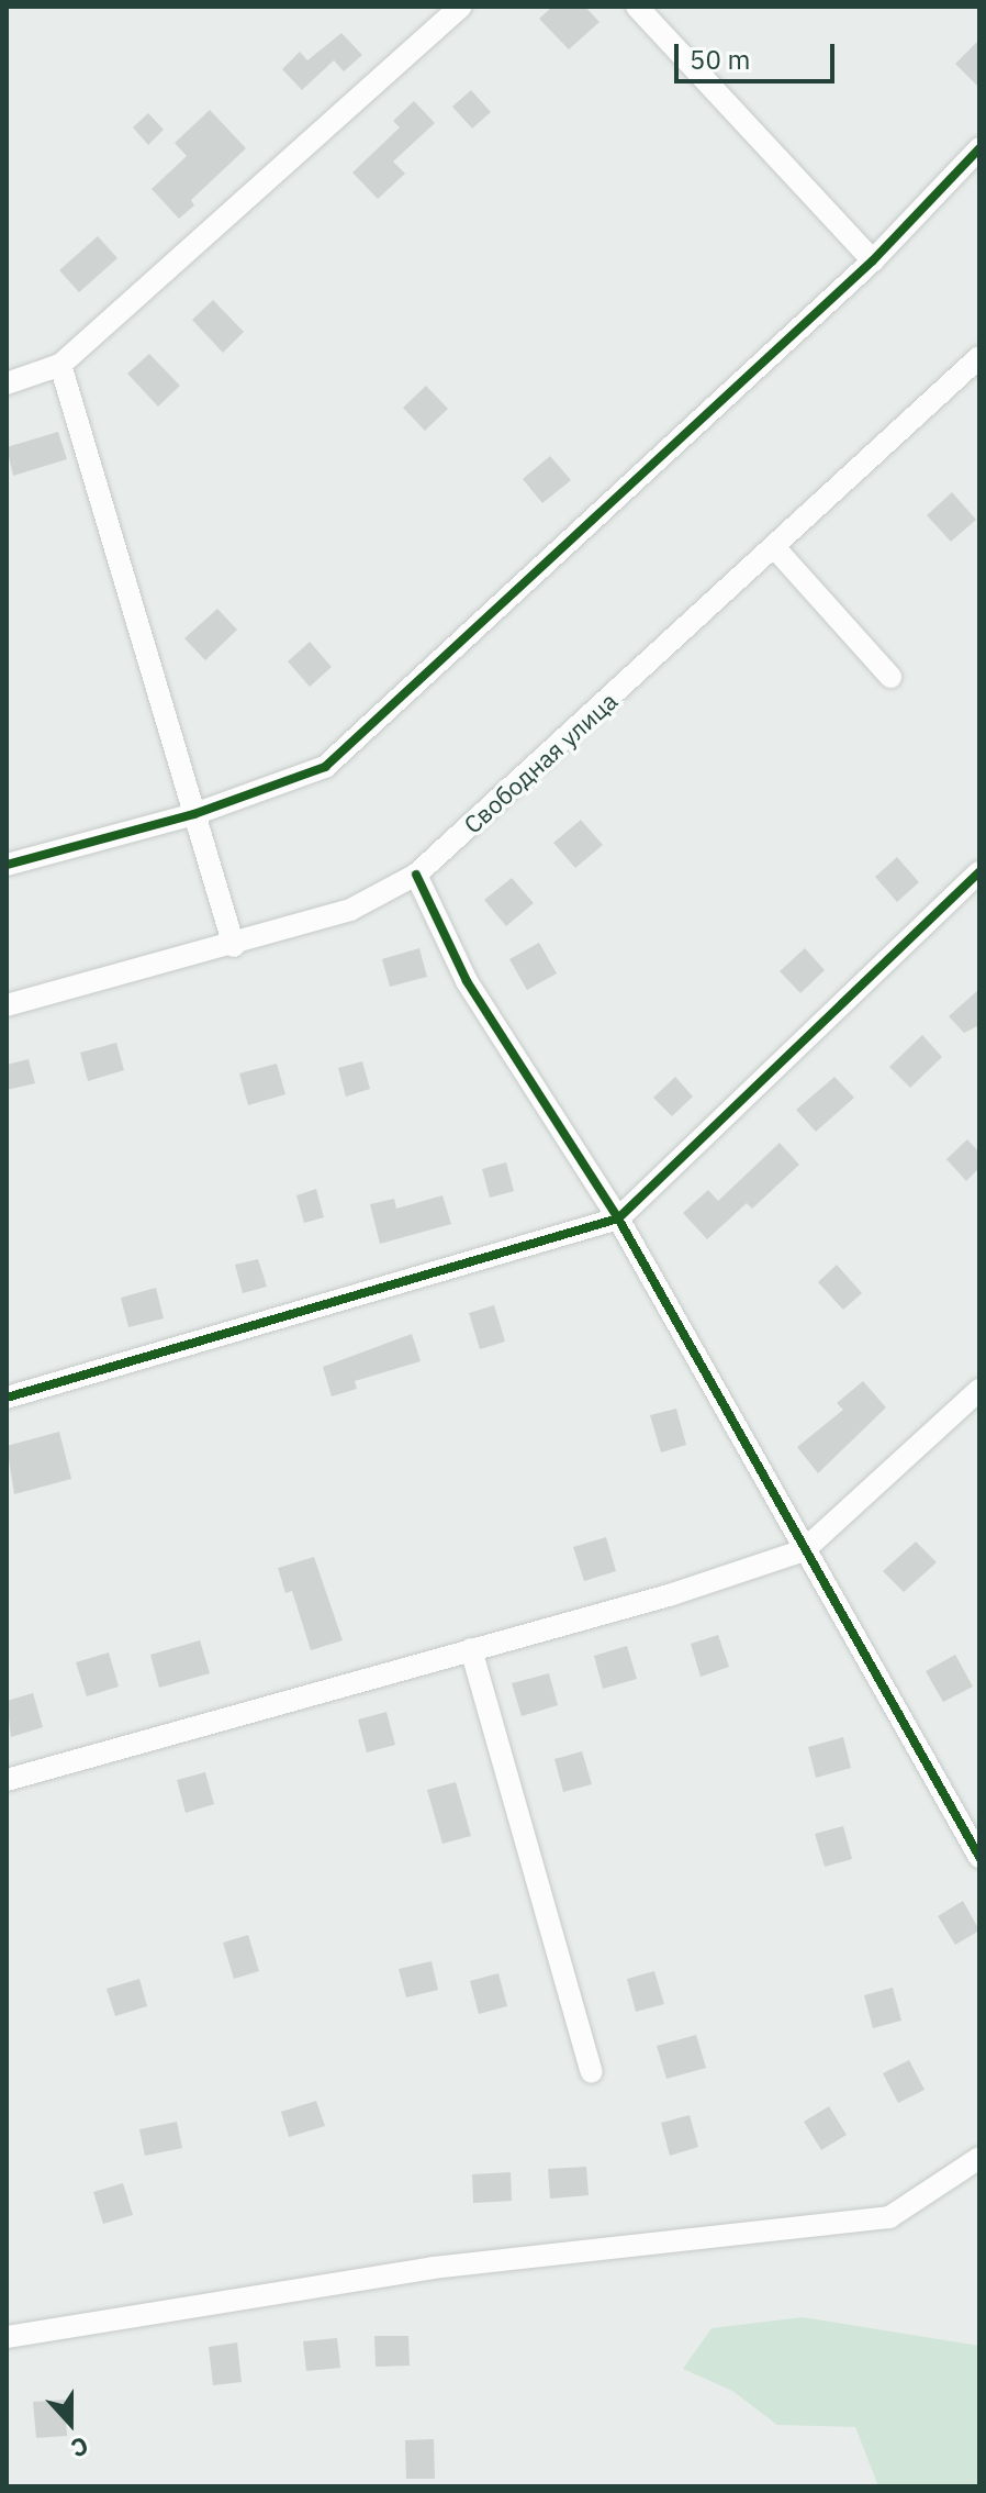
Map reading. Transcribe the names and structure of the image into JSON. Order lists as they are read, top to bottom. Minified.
{"streets":{"street":["Свободная улица"]},"scale_bar":"50 m","north":"bottom"}
